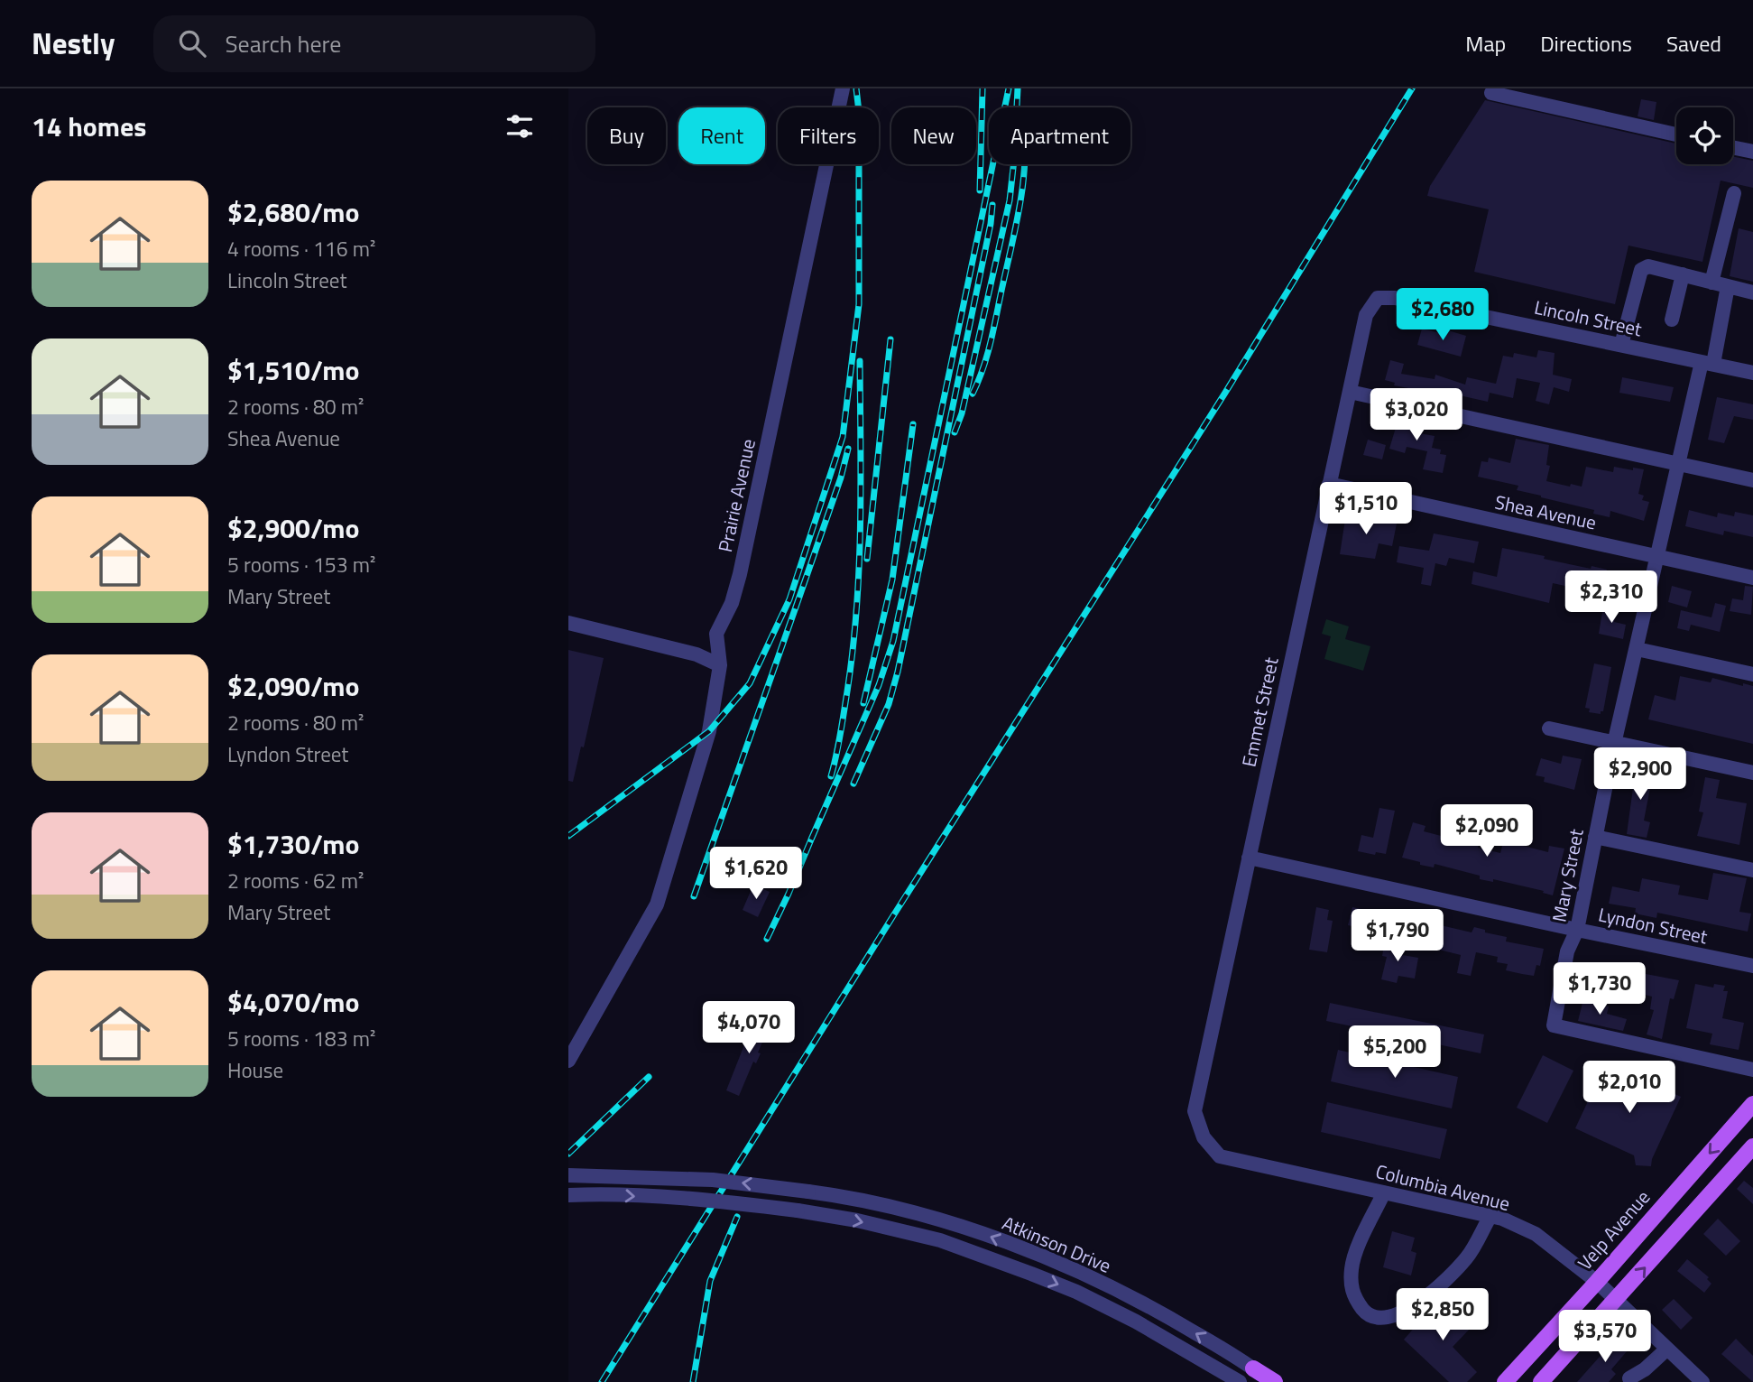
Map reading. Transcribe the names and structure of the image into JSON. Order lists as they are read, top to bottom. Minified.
{"streets":{"main road":["Velp Avenue"],"street":["Lincoln Street","Prairie Avenue","Shea Avenue","Emmet Street","Mary Street","Lyndon Street","Columbia Avenue","Atkinson Drive"]},"crossings":[["Lincoln Street","Emmet Street"],["Lincoln Street","Mary Street"],["Shea Avenue","Emmet Street"],["Shea Avenue","Mary Street"],["Emmet Street","Lyndon Street"],["Emmet Street","Columbia Avenue"],["Mary Street","Lyndon Street"],["Columbia Avenue","Velp Avenue"]],"page":{"header":"Nestly","search":"Search here","nav":["Map","Directions","Saved"],"heading":"14 homes","chip":["Buy","Rent","Filters","New","Apartment"],"list":[{"name":"$2,680/mo","note":"4 rooms · 116 m² · Lincoln Street"},{"name":"$1,510/mo","note":"2 rooms · 80 m² · Shea Avenue"},{"name":"$2,900/mo","note":"5 rooms · 153 m² · Mary Street"},{"name":"$2,090/mo","note":"2 rooms · 80 m² · Lyndon Street"},{"name":"$1,730/mo","note":"2 rooms · 62 m² · Mary Street"},{"name":"$4,070/mo","note":"5 rooms · 183 m² · House"}],"price":["$2,680","$3,020","$1,510","$2,310","$2,900","$2,090","$1,620","$1,790","$1,730","$4,070","$5,200","$2,010","$2,850","$3,570"]}}
